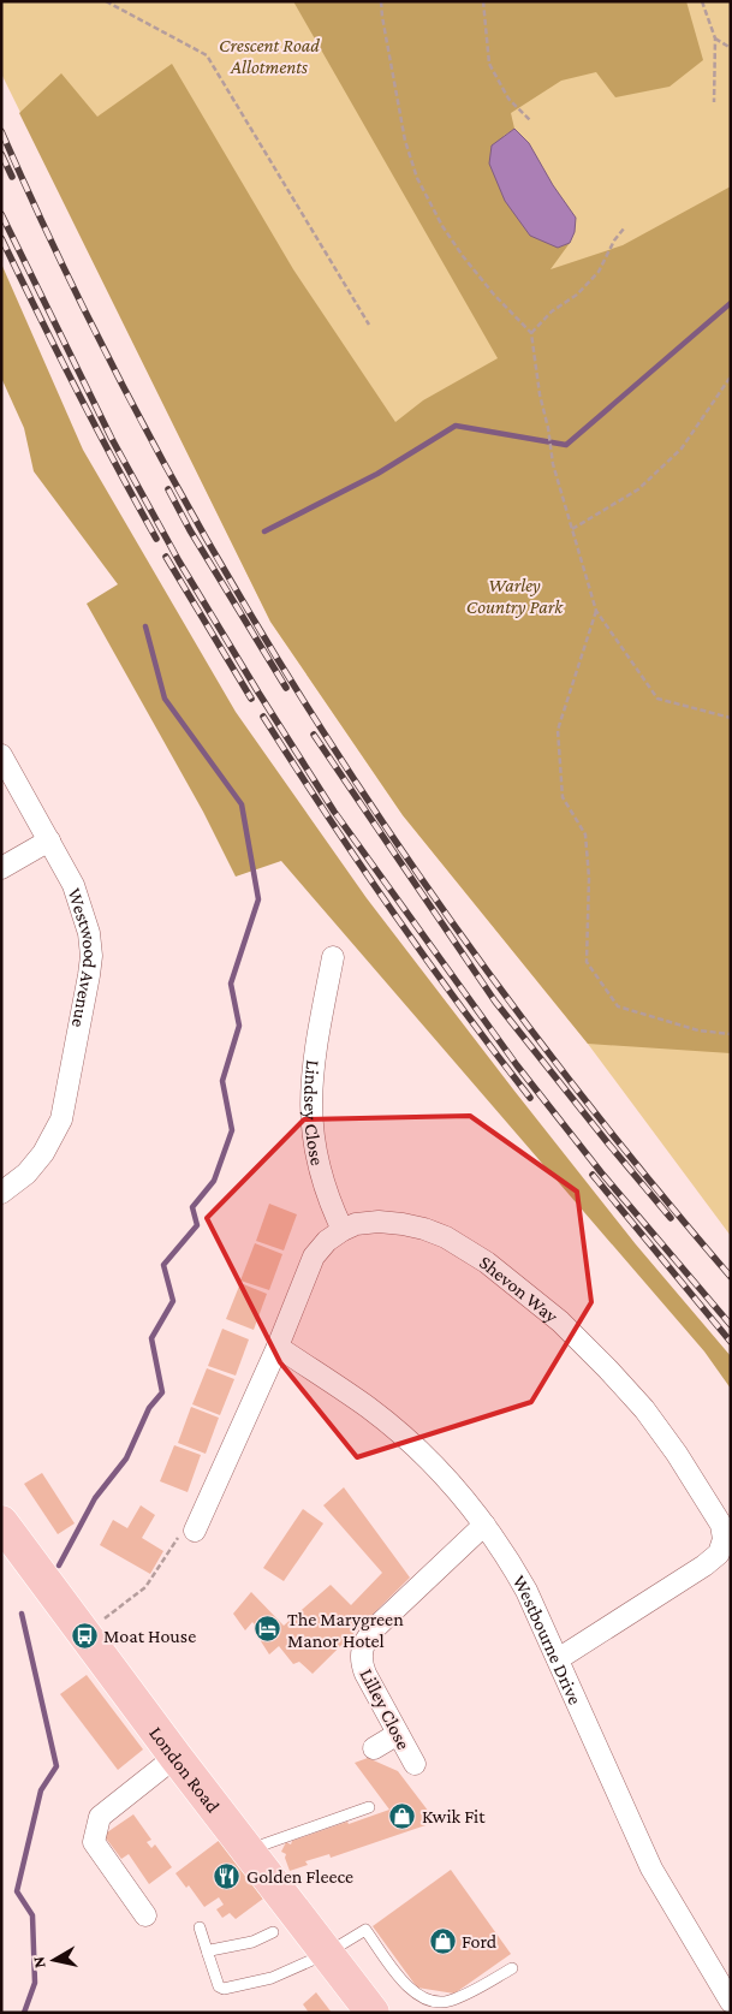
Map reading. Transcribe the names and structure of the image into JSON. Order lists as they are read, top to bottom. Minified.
{"streets":{"main road":["London Road"],"street":["Westwood Avenue","Lindsey Close","Shevon Way","Westbourne Drive","Lilley Close"]},"crossings":[["Lindsey Close","Shevon Way"],["Shevon Way","Westbourne Drive"],["Westbourne Drive","Lilley Close"]],"parks":["Crescent Road Allotments","Warley Country Park"],"places":{"hotel":["The Marygreen Manor Hotel"],"bus stop":["Moat House"],"shop":["Kwik Fit","Ford"],"restaurant":["Golden Fleece"]},"north":"left"}
